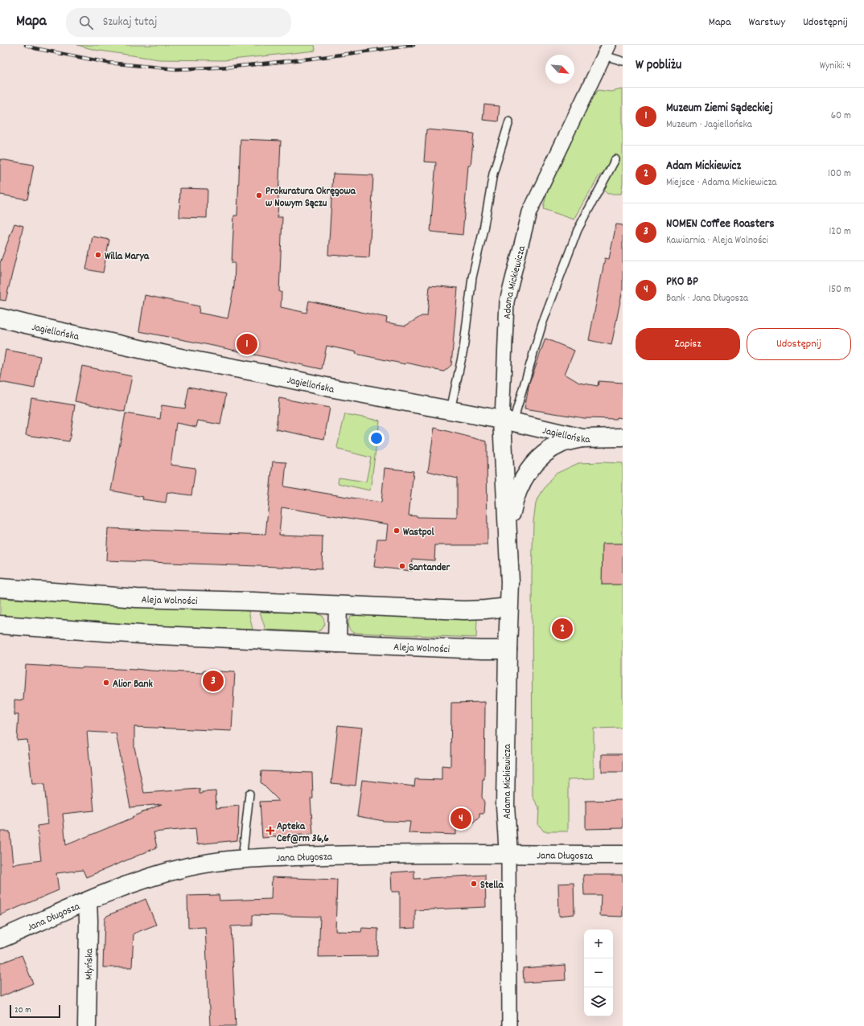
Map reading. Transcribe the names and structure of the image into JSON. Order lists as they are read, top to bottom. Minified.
{"streets":{"street":["Adama Mickiewicza","Jagiellońska","Aleja Wolności","Jana Długosza","Młyńska"]},"crossings":[["Adama Mickiewicza","Jagiellońska"],["Adama Mickiewicza","Aleja Wolności"],["Adama Mickiewicza","Jana Długosza"],["Jana Długosza","Młyńska"]],"places":{"other":["Prokuratura Okręgowa w Nowym Sączu","Willa Marya","Wastpol","Santander","Alior Bank","Stella"],"health":["Apteka Cef@rm 36,6"]},"scale_bar":"20 m","north":"bottom right","page":{"header":"Mapa","search":"Szukaj tutaj","nav":["Mapa","Warstwy","Udostępnij"],"heading":["W pobliżu","Wyniki: 4"],"list":[{"mark":"1","name":"Muzeum Ziemi Sądeckiej","note":"Muzeum · Jagiellońska","value":"60 m"},{"mark":"2","name":"Adam Mickiewicz","note":"Miejsce · Adama Mickiewicza","value":"100 m"},{"mark":"3","name":"NOMEN Coffee Roasters","note":"Kawiarnia · Aleja Wolności","value":"120 m"},{"mark":"4","name":"PKO BP","note":"Bank · Jana Długosza","value":"150 m"}],"buttons":["Zapisz","Udostępnij"],"pins":["1","2","3","4"],"map_buttons":["+","−"],"scale":"20 m"}}
